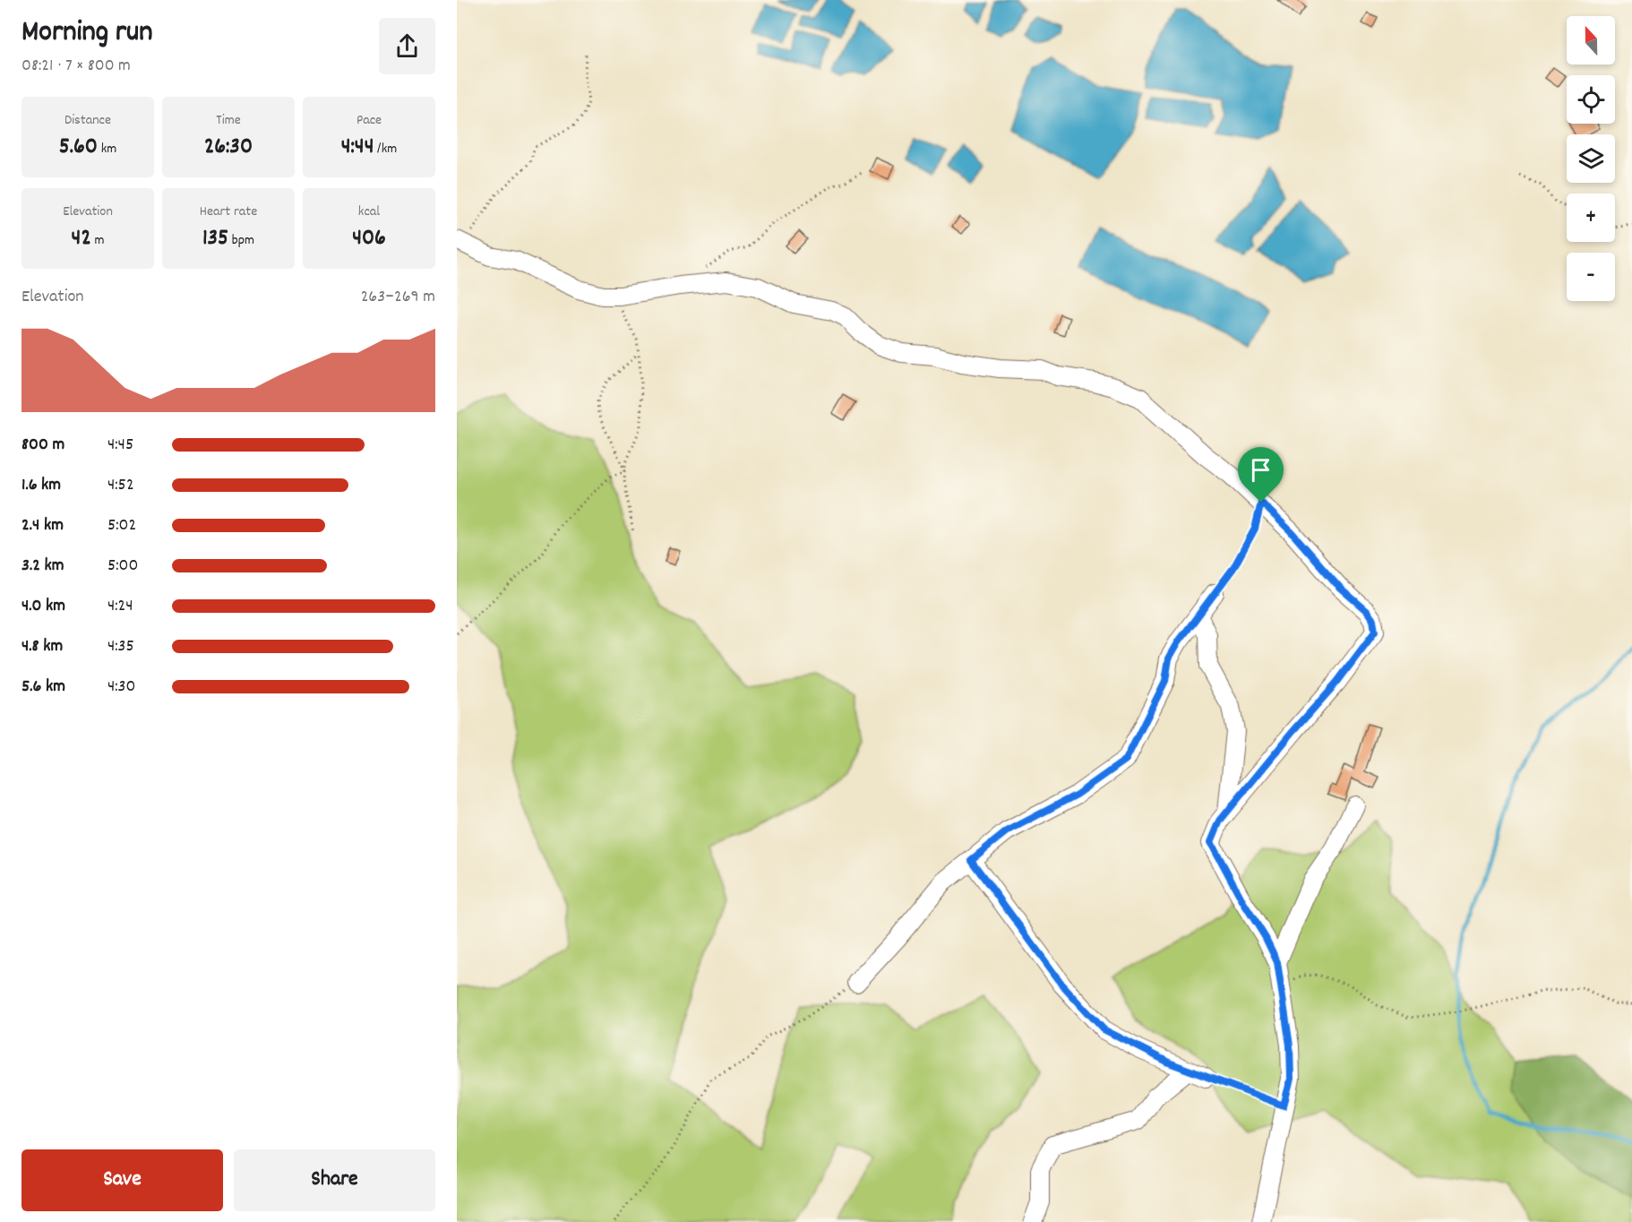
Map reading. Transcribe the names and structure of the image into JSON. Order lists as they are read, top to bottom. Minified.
{"north":"top","page":{"heading":["Morning run","08:21 · 7 × 800 m"],"map_buttons":["+","−"],"stats":[["Distance","5.60 km"],["Time","26:30"],["Pace","4:44 /km"],["Elevation","42 m"],["Heart rate","135 bpm"],["kcal","406"]],"chart":["Elevation","263–269 m"],"list":[{"name":"800 m","note":"4:45"},{"name":"1.6 km","note":"4:52"},{"name":"2.4 km","note":"5:02"},{"name":"3.2 km","note":"5:00"},{"name":"4.0 km","note":"4:24"},{"name":"4.8 km","note":"4:35"},{"name":"5.6 km","note":"4:30"}],"buttons":["Save","Share"]}}
